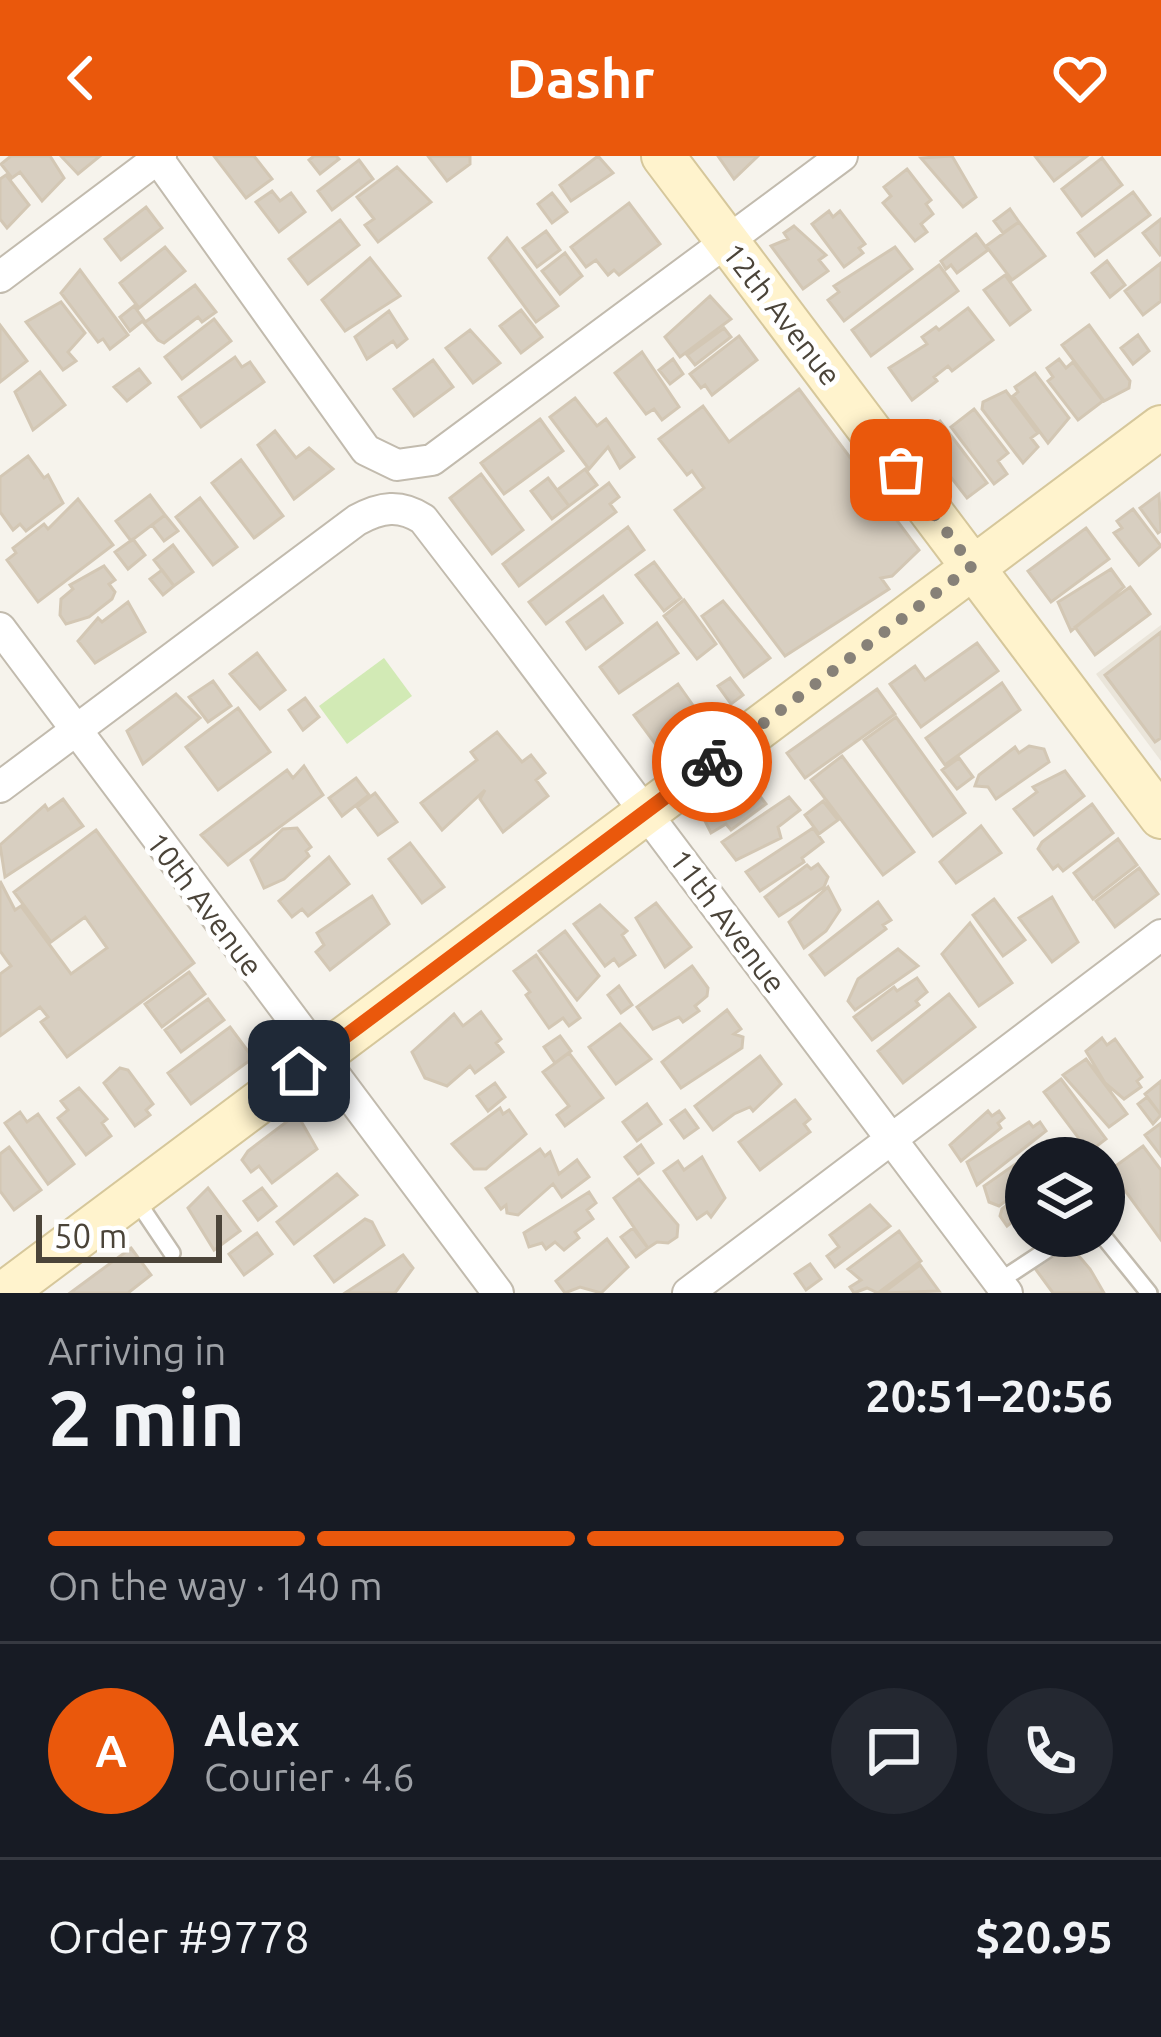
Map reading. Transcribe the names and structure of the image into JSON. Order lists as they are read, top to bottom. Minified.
{"streets":{"street":["12th Avenue","10th Avenue","11th Avenue"]},"crossings":[["10th Avenue","11th Avenue"]],"scale_bar":"50 m","page":{"header":"Dashr","scale":"50 m","heading":["2 min","Arriving in","20:51–20:56"],"panel":["Alex","Courier · 4.6","Order #9778","$20.95"],"bar":"On the way · 140 m","round":"A"}}
